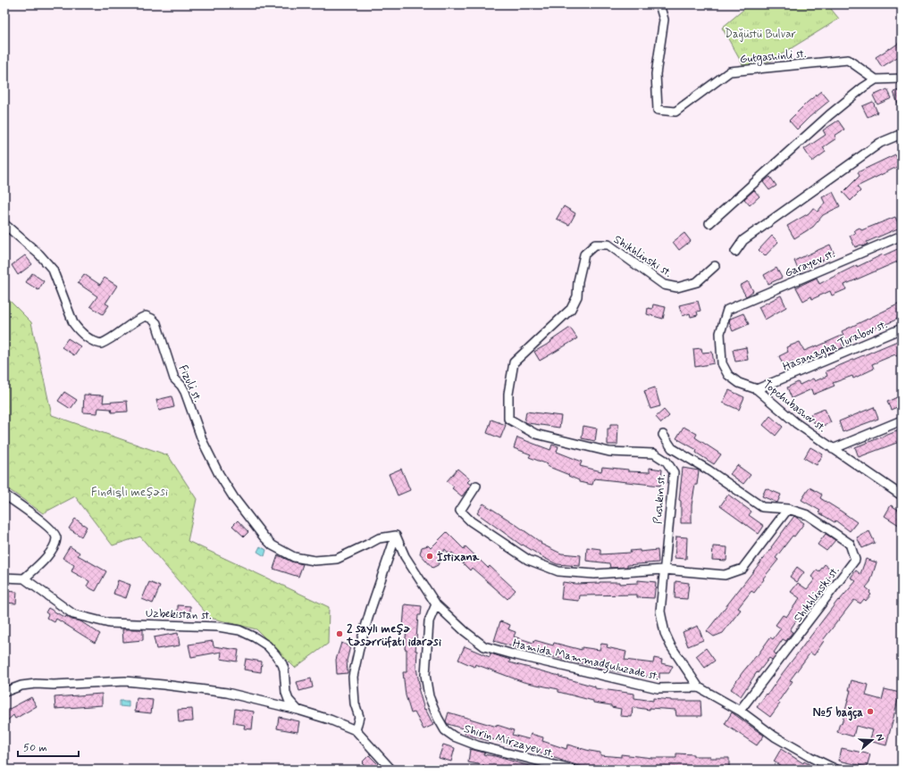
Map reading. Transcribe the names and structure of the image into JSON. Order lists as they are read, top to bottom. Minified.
{"streets":{"street":["Gutgashinli st.","Shikhlinski st.","Garayev st.","Hasanagha Turabov st.","Fizuli st.","Topchubashov st.","Pushkin st.","Uzbekistan st.","Hamida Mammadguluzade st.","Shirin Mirzayev st."]},"crossings":[["Shikhlinski st.","Pushkin st."],["Garayev st.","Topchubashov st."],["Hasanagha Turabov st.","Topchubashov st."],["Fizuli st.","Hamida Mammadguluzade st."],["Pushkin st.","Hamida Mammadguluzade st."],["Hamida Mammadguluzade st.","Shirin Mirzayev st."]],"parks":["Dağüstü Bulvar","Fındıqlı meşəsi"],"places":["İstixana","2 saylı meşə təsərrüfatı idarəsi","№5 bağça"],"scale_bar":"50 m","north":"right"}
